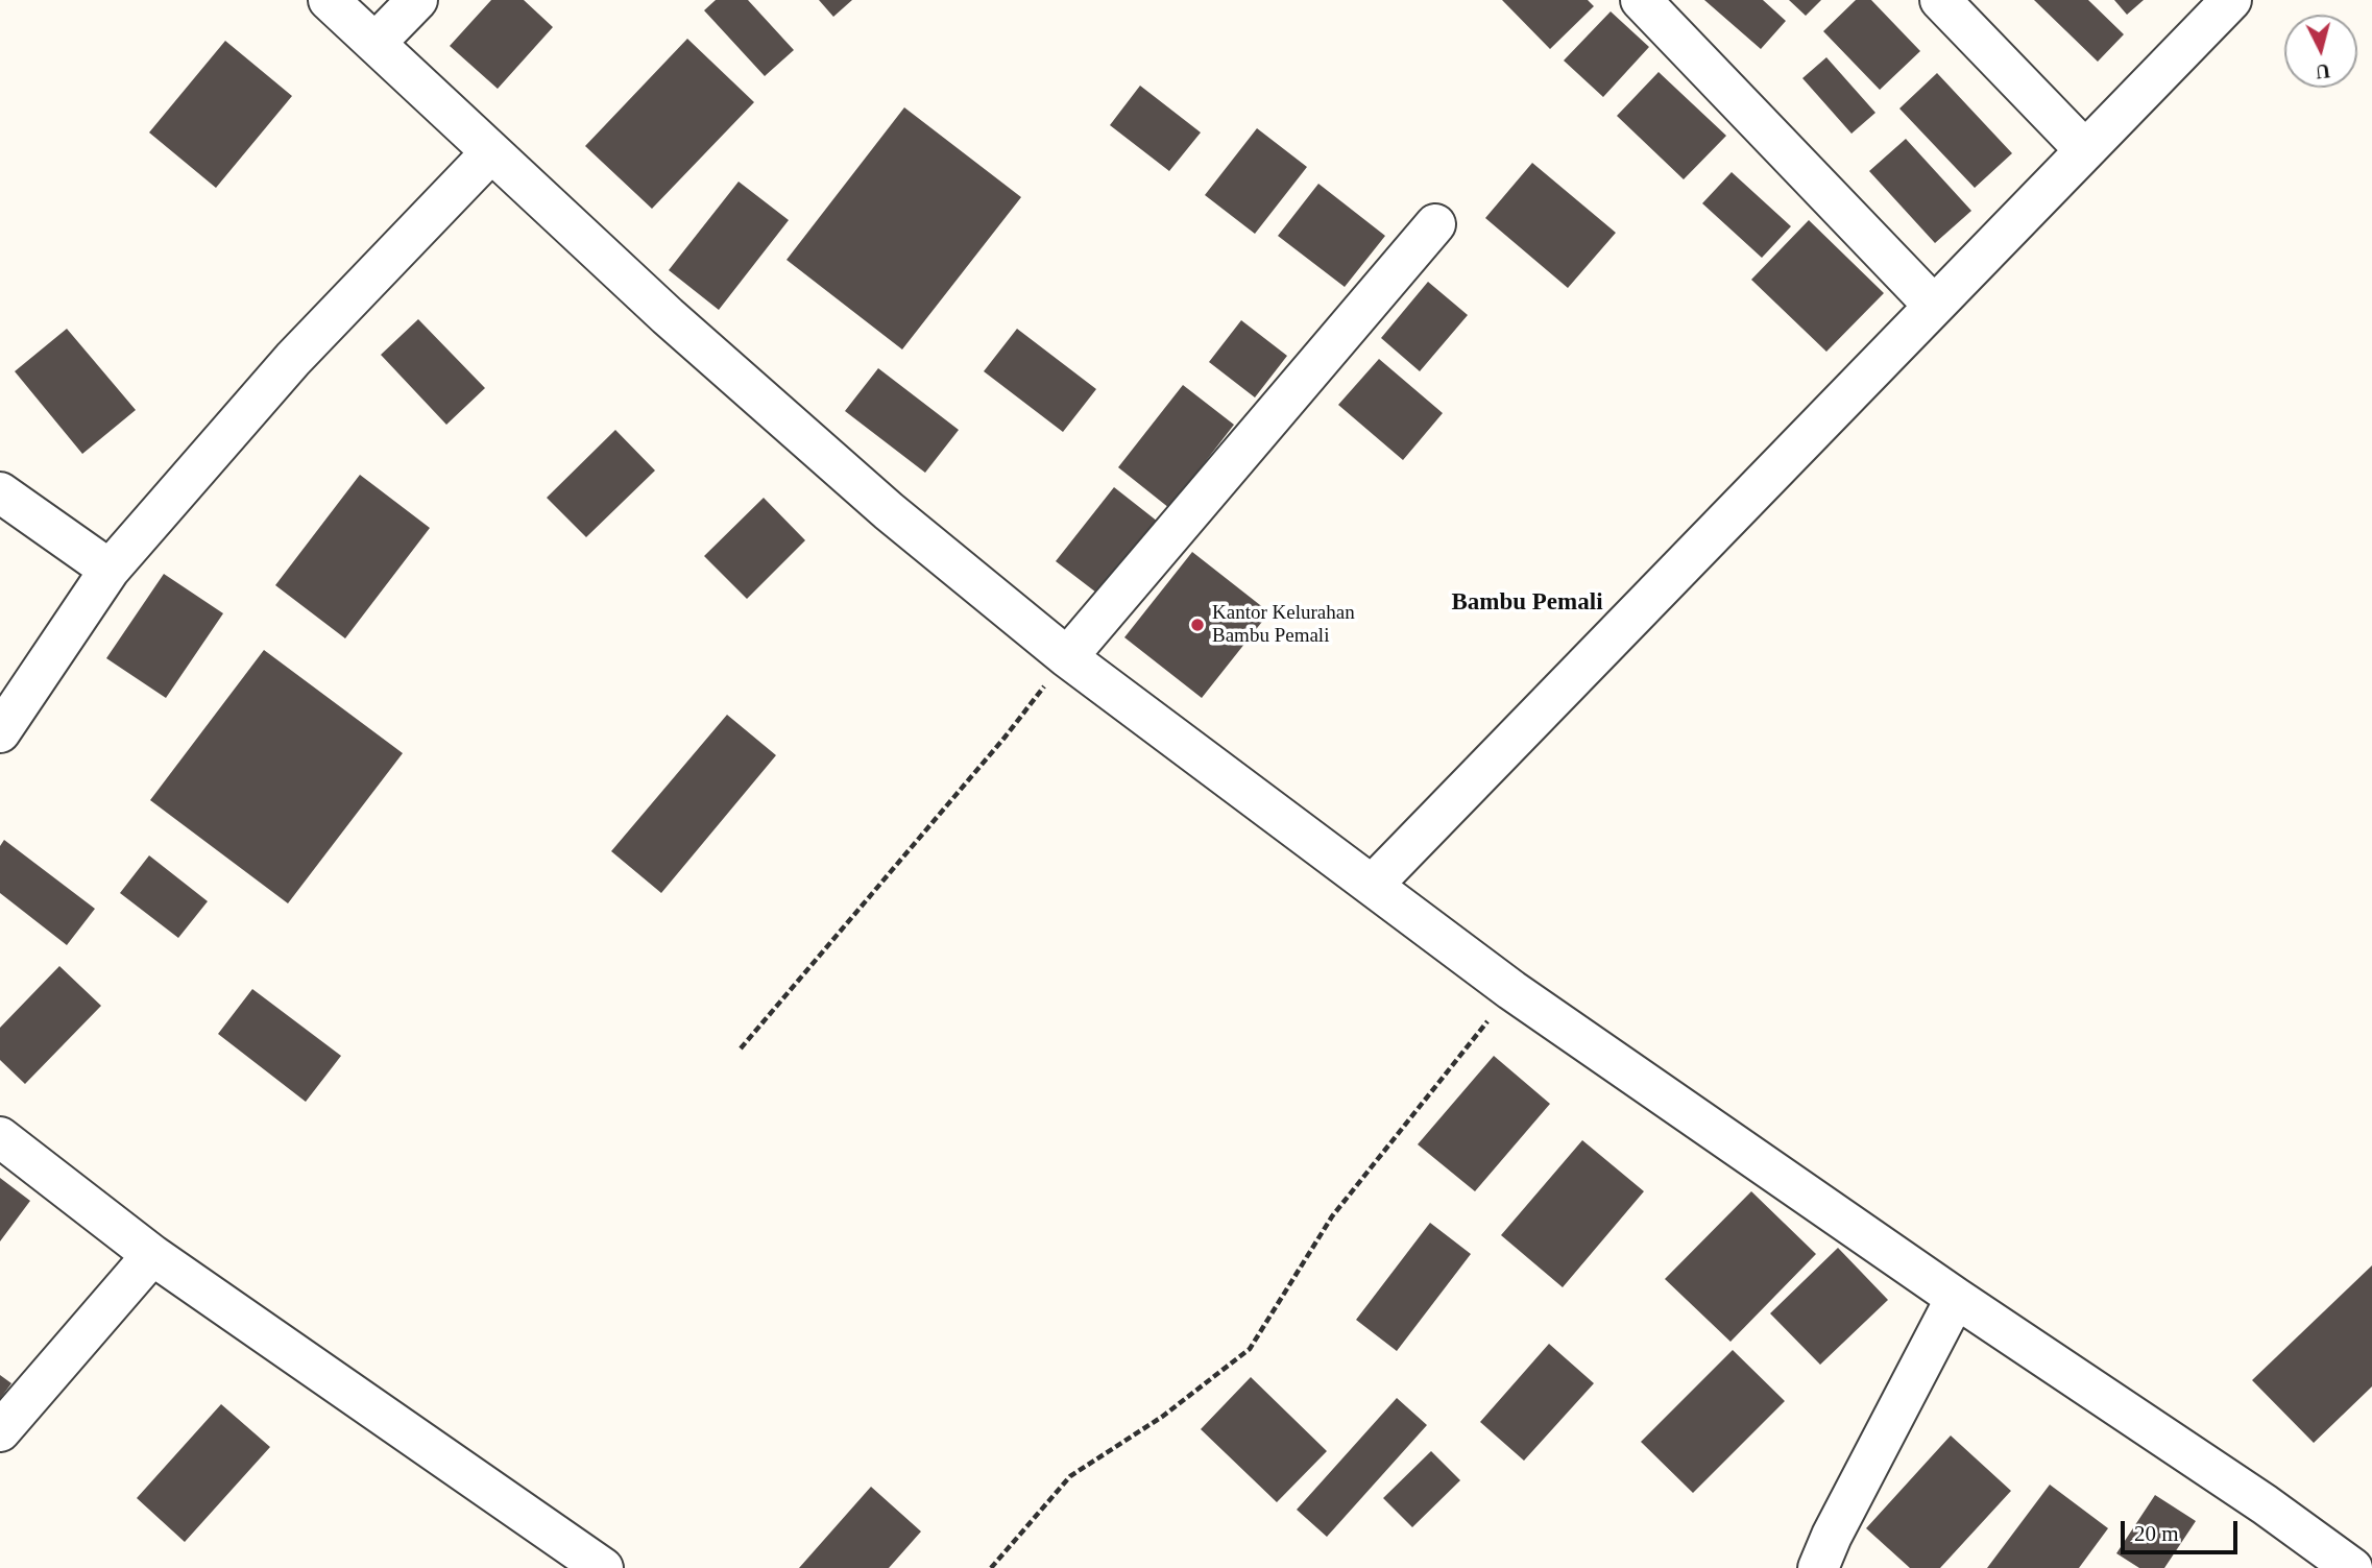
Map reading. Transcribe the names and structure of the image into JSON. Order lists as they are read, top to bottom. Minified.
{"districts":["Bambu Pemali"],"places":["Kantor Kelurahan Bambu Pemali"],"scale_bar":"20 m","north":"bottom"}
